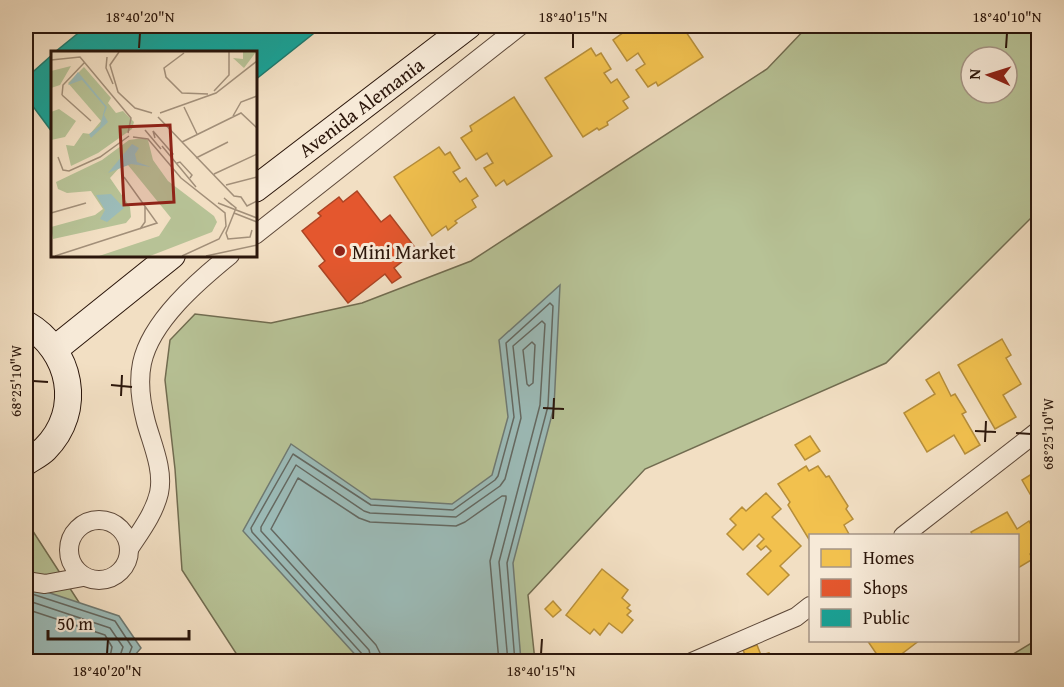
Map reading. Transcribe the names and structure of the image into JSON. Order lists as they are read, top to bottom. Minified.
{"streets":{"street":["Avenida Alemania"]},"places":["Mini Market"],"legend":["Homes","Shops","Public"],"scale_bar":"50 m","north":"left","coordinates":["18°40'20\"N","18°40'15\"N","18°40'10\"N","68°25'10\"W"]}
